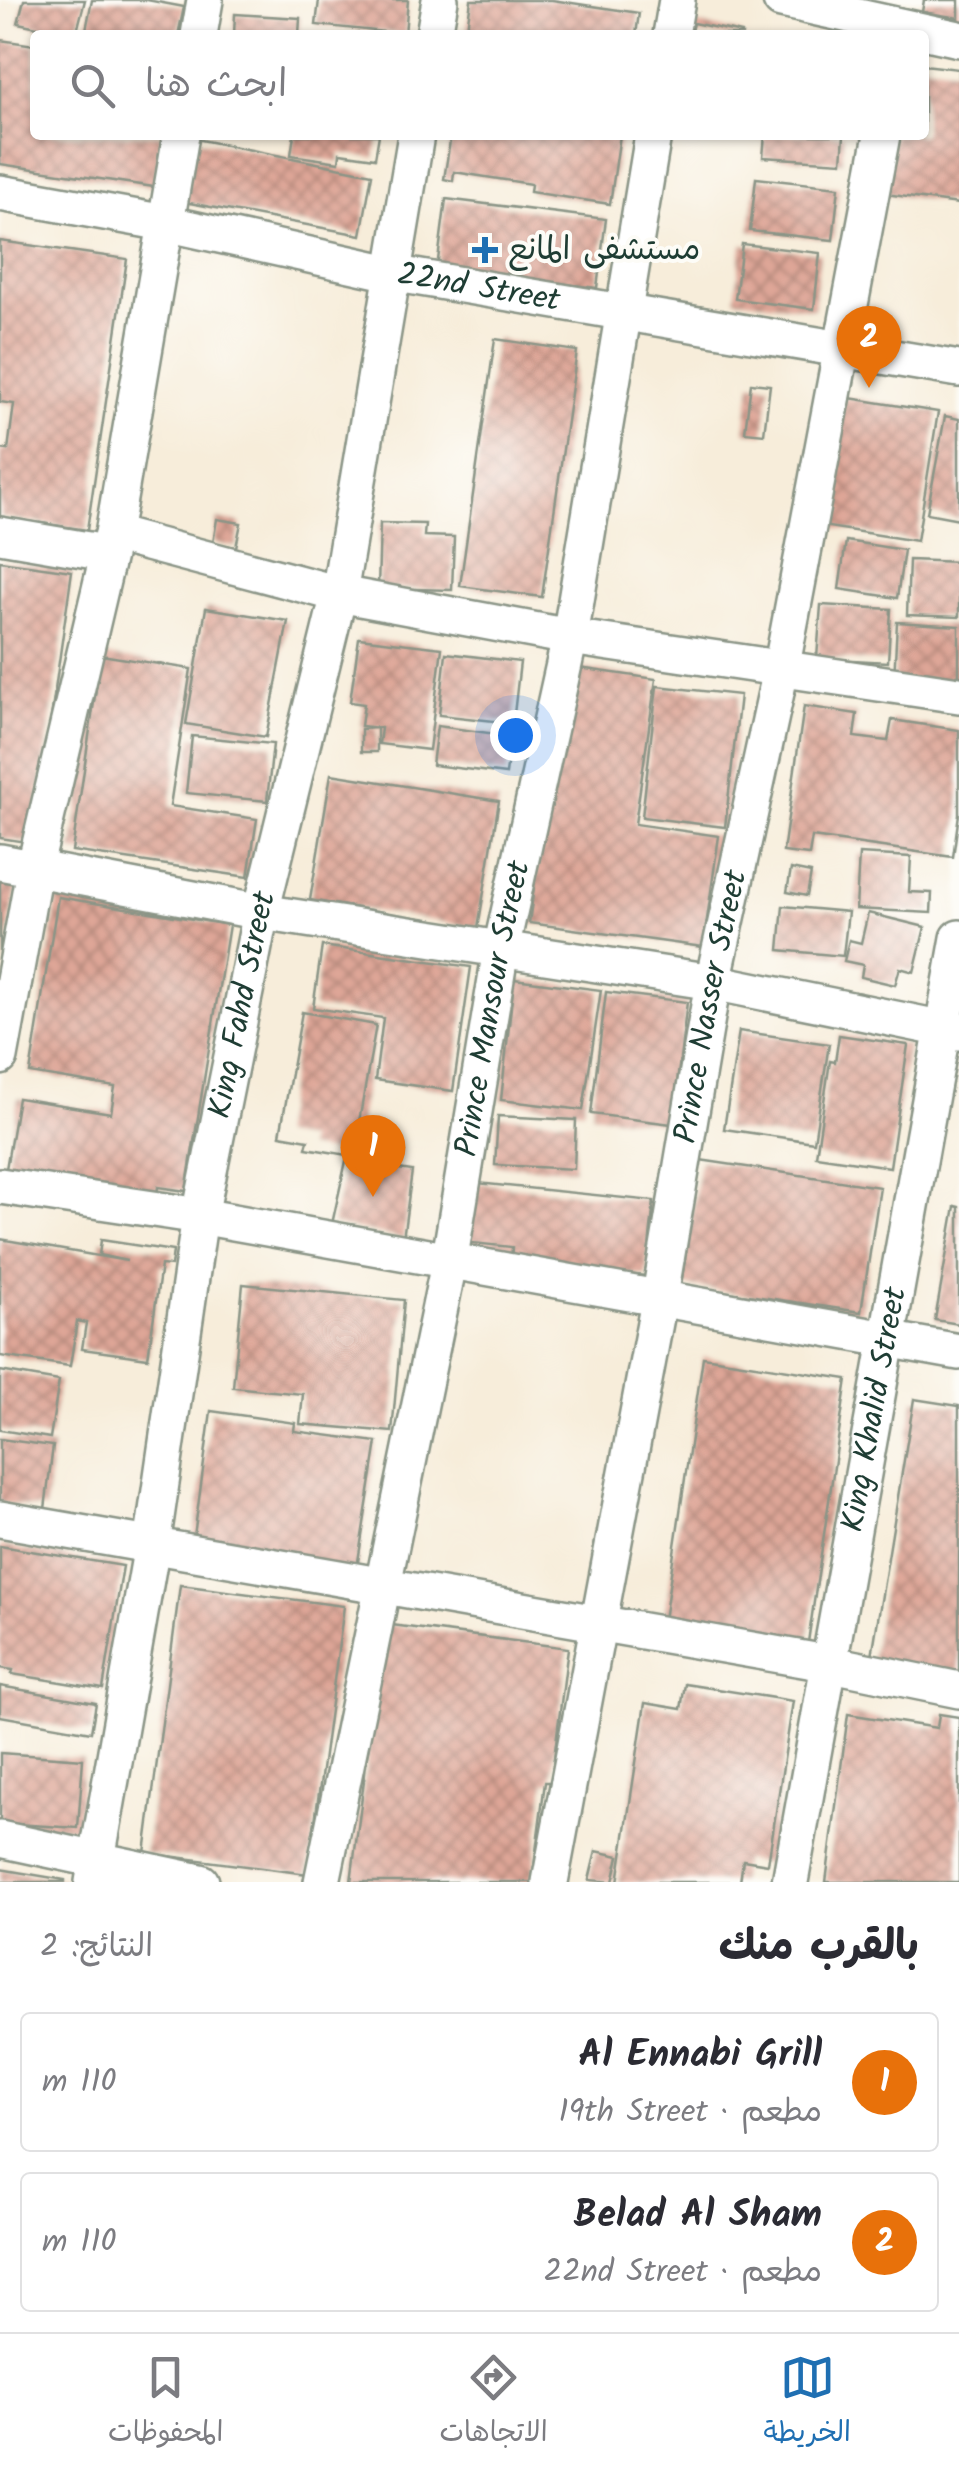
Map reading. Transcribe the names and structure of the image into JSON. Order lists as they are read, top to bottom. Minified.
{"streets":{"street":["22nd Street","King Fahd Street","Prince Nasser Street","Prince Mansour Street","King Khalid Street"]},"crossings":[["22nd Street","King Fahd Street"],["22nd Street","Prince Nasser Street"],["22nd Street","Prince Mansour Street"]],"places":{"health":["مستشفى المانع"]},"page":{"search":"ابحث هنا","pins":["2","1"],"heading":["بالقرب منك","النتائج: 2"],"list":[{"mark":"1","name":"Al Ennabi Grill","note":"مطعم · 19th Street","value":"110 m"},{"mark":"2","name":"Belad Al Sham","note":"مطعم · 22nd Street","value":"110 m"}],"nav":["الخريطة","الاتجاهات","المحفوظات"]}}
